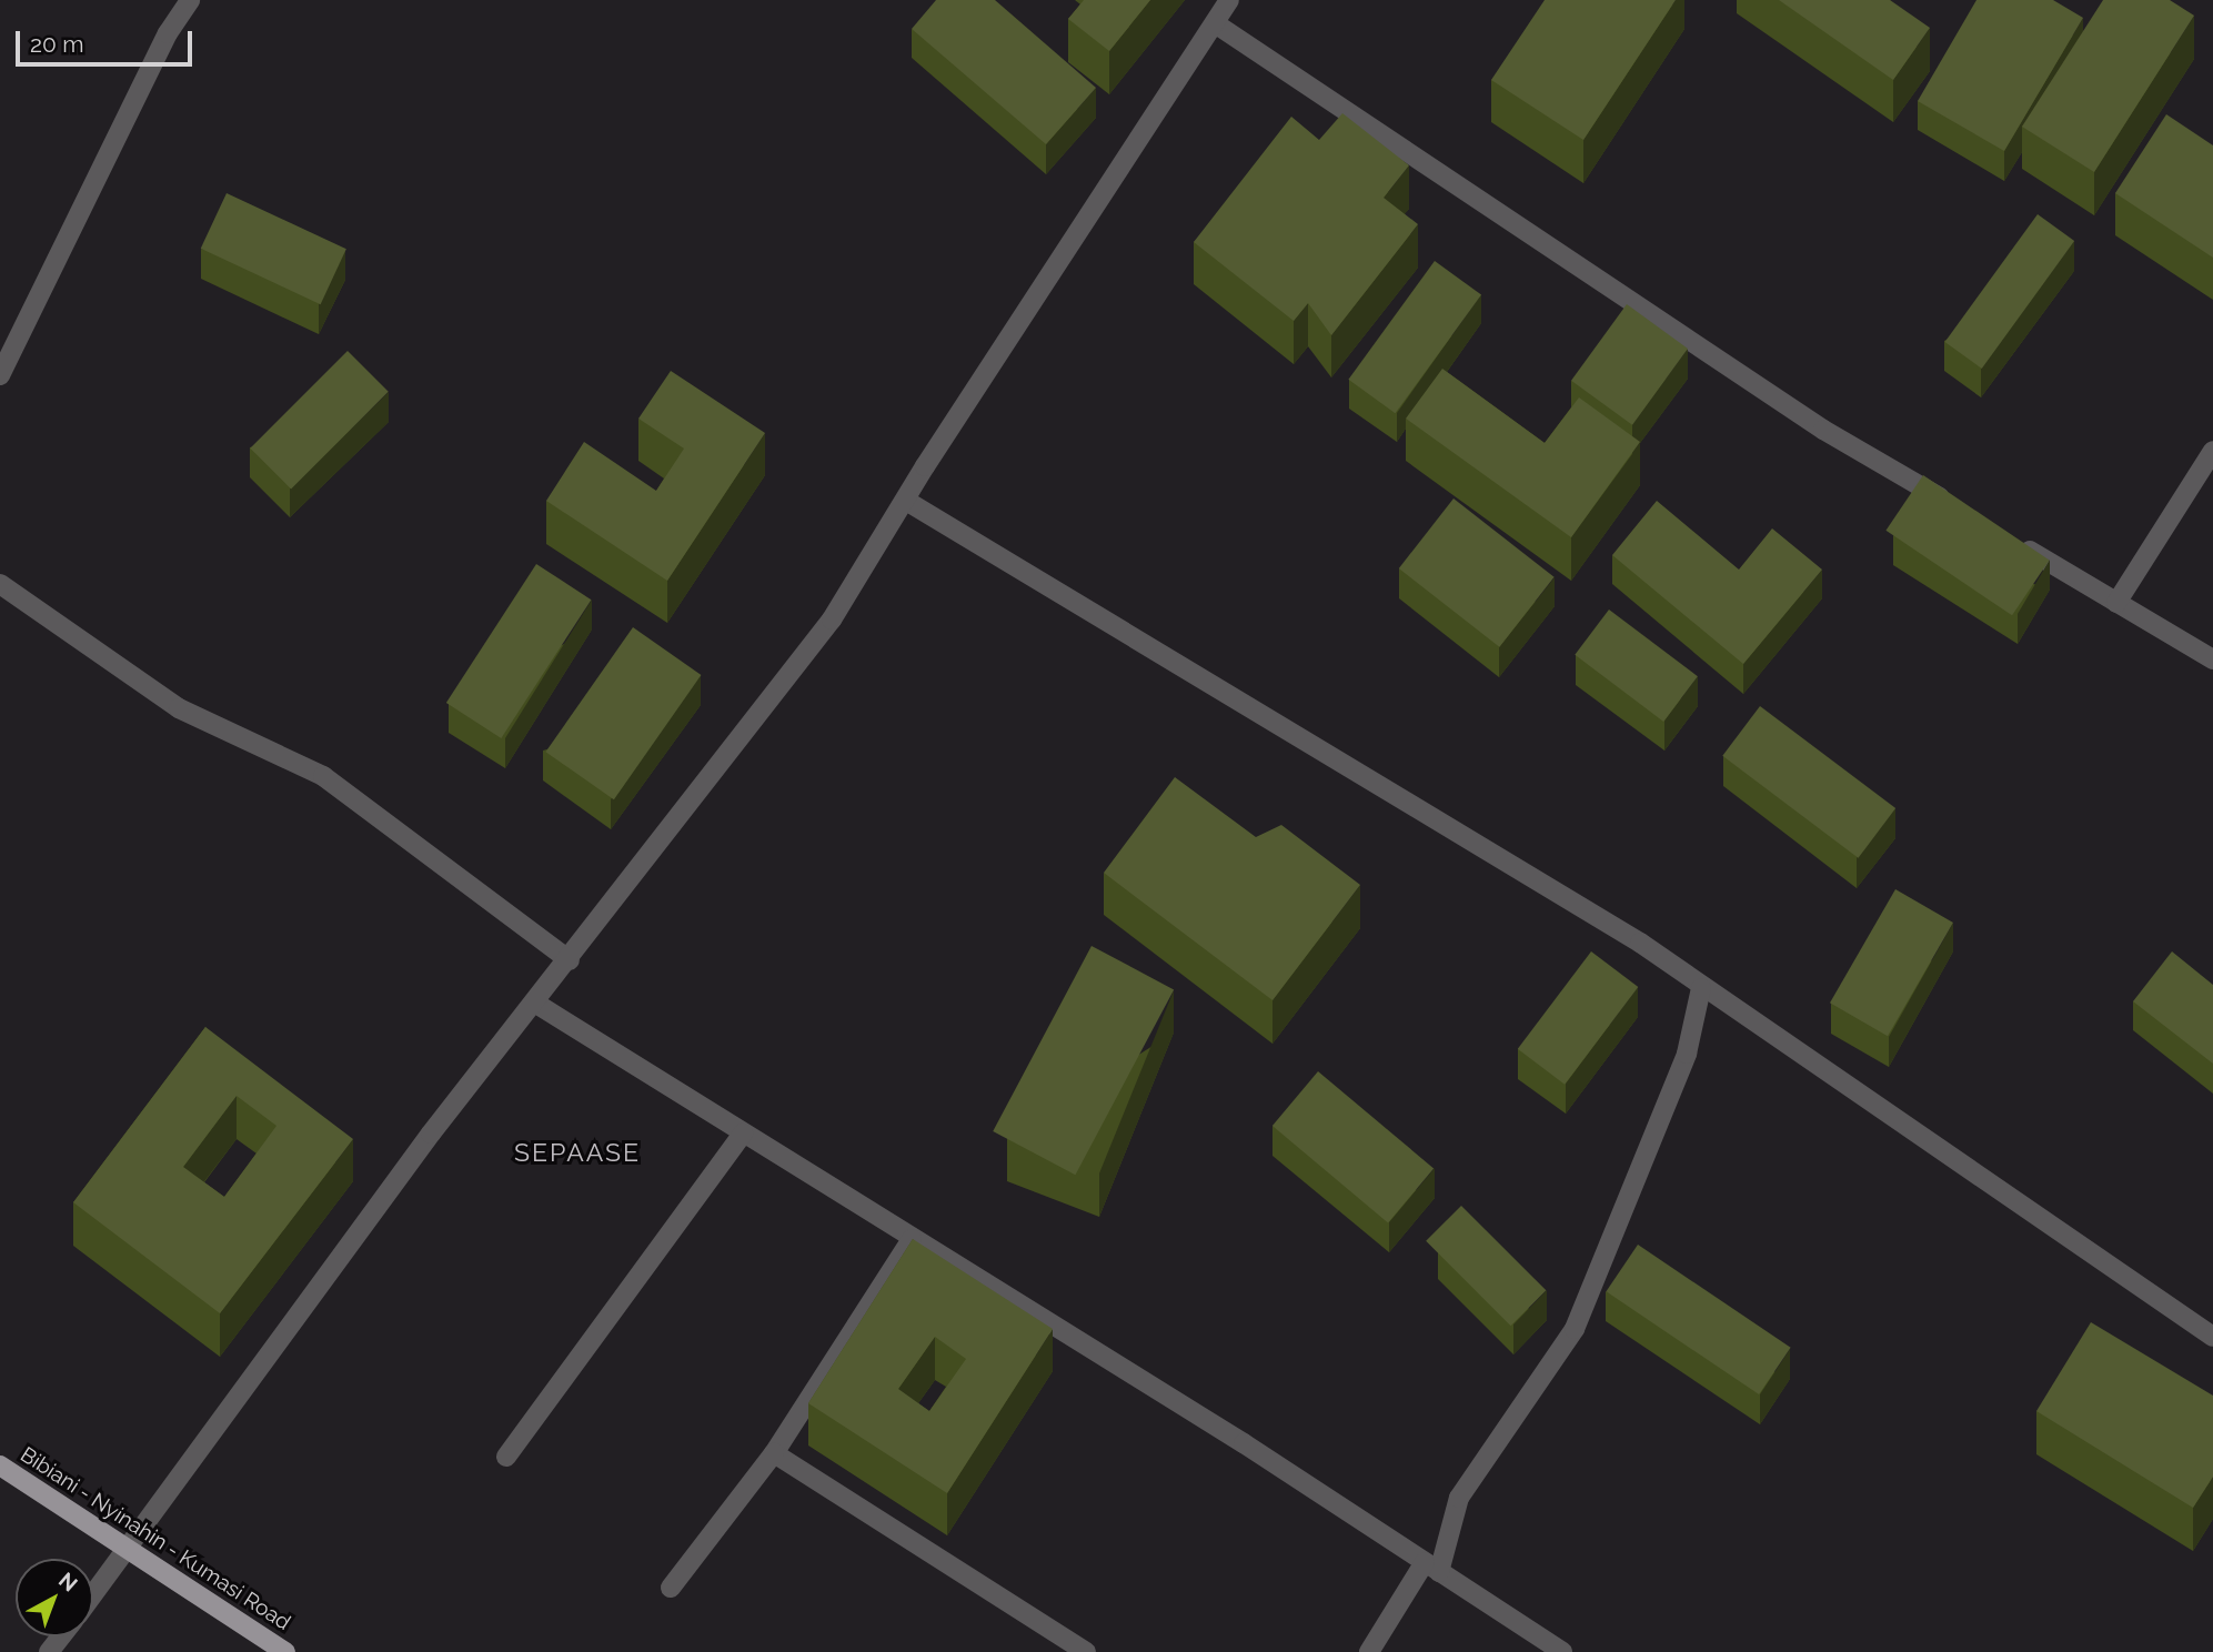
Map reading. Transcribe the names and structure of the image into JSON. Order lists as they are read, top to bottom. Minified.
{"streets":{"main road":["Bibiani - Nyinahin - Kumasi Road"]},"districts":["SEPAASE"],"scale_bar":"20 m","north":"top right"}
